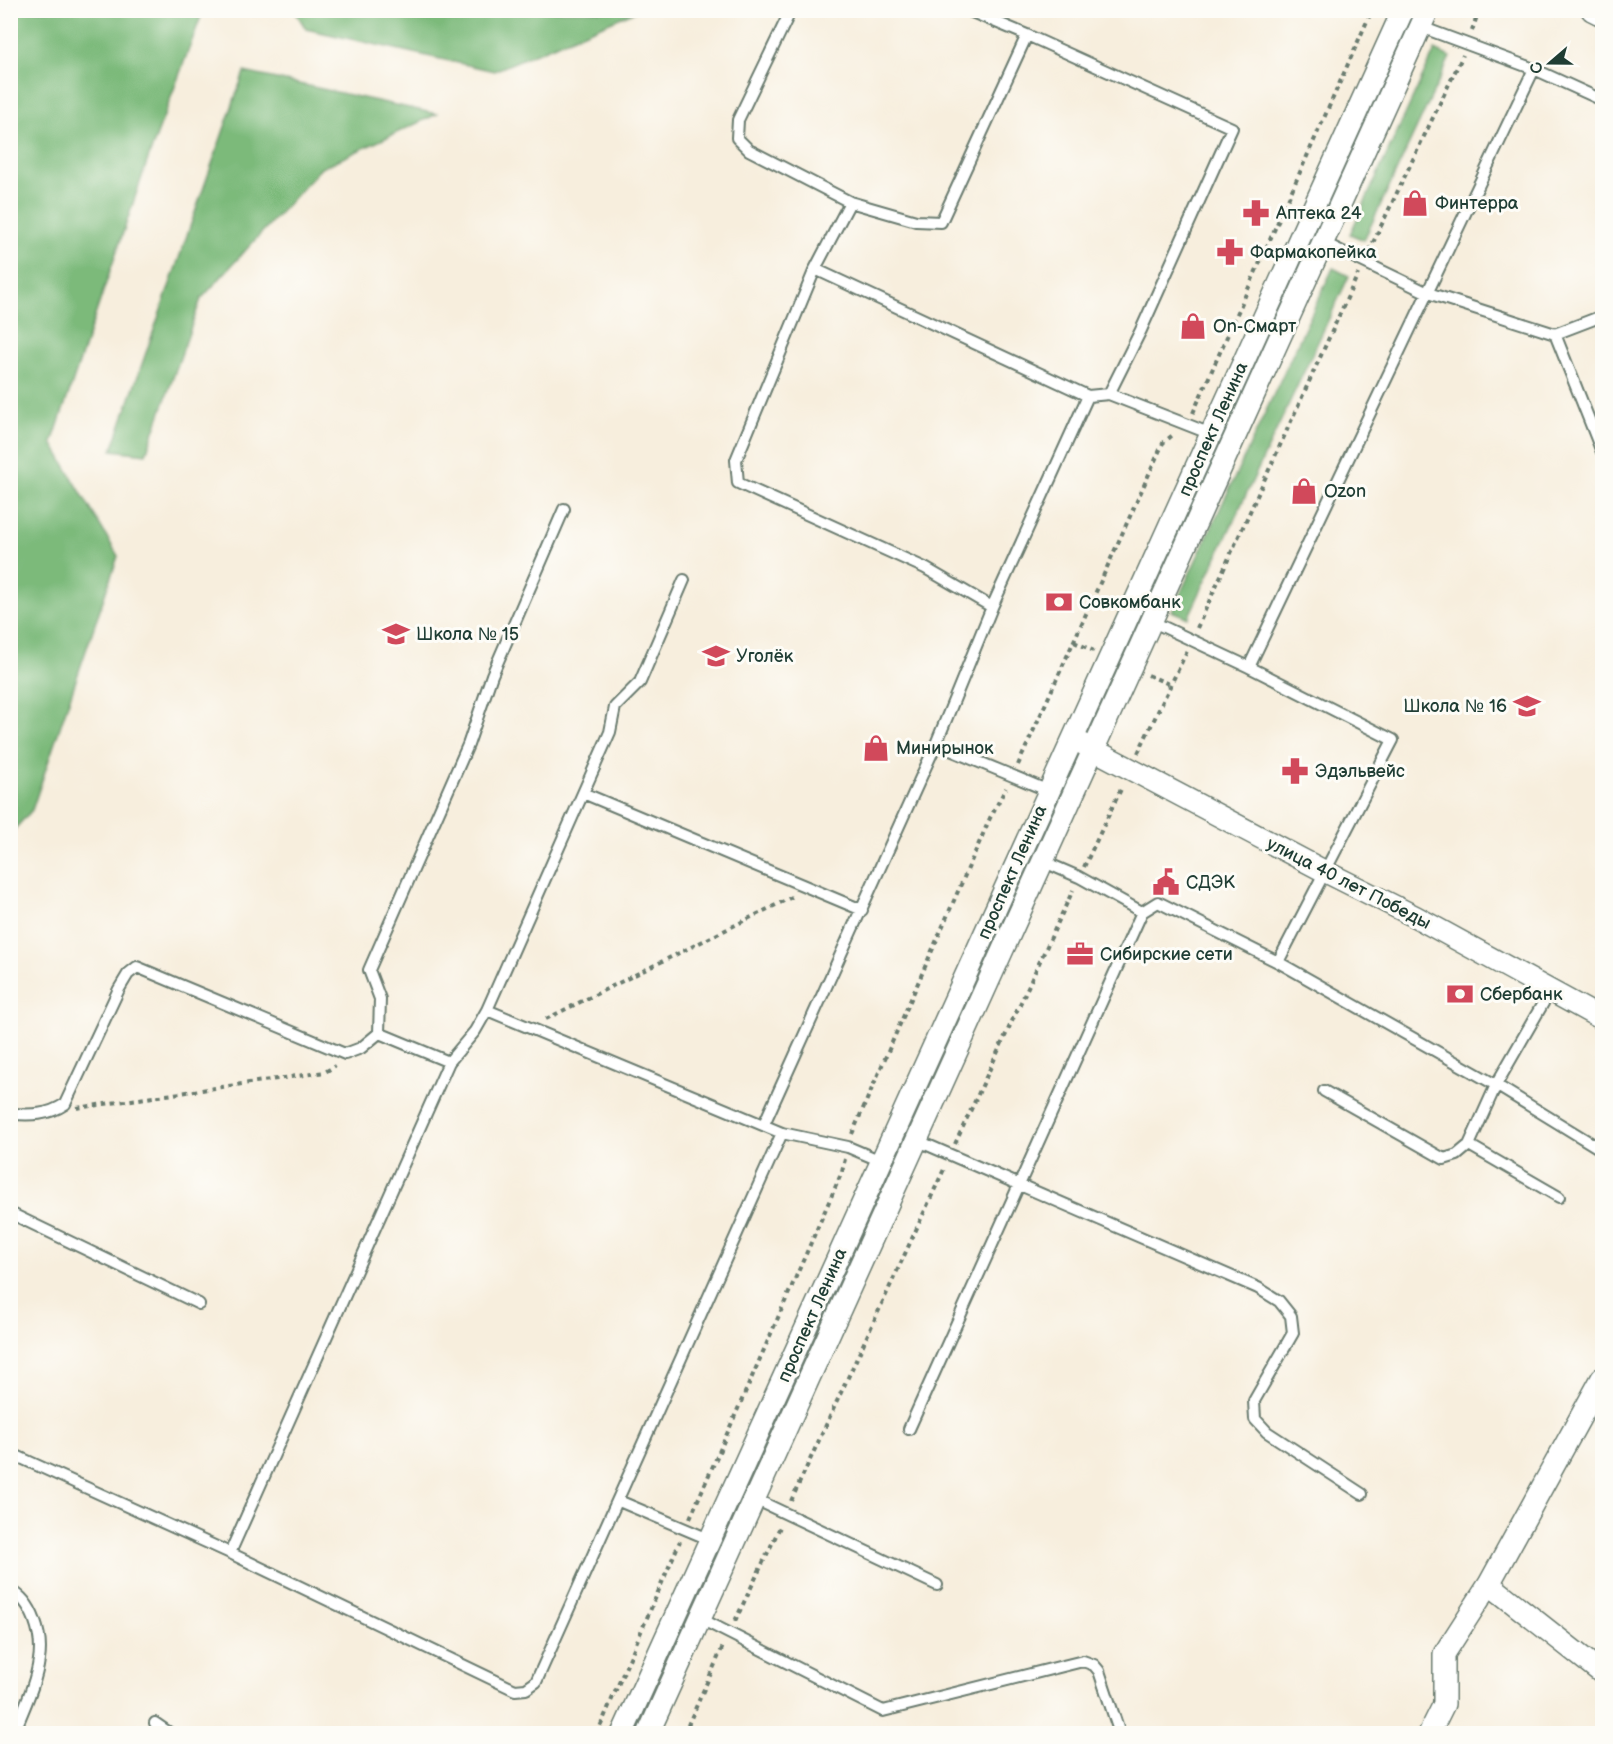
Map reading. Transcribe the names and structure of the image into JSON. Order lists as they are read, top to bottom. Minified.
{"streets":{"street":["проспект Ленина","улица 40 лет Победы"]},"crossings":[["проспект Ленина","улица 40 лет Победы"]],"places":{"shop":["Финтерра","On-Смарт","Ozon","Минирынок"],"pharmacy":["Аптека 24","Фармакопейка","Эдэльвейс"],"bank":["Совкомбанк","Сбербанк"],"school or university":["Школа № 15","Уголёк","Школа № 16"],"public building":["СДЭК"],"office":["Сибирские сети"]},"north":"left"}
